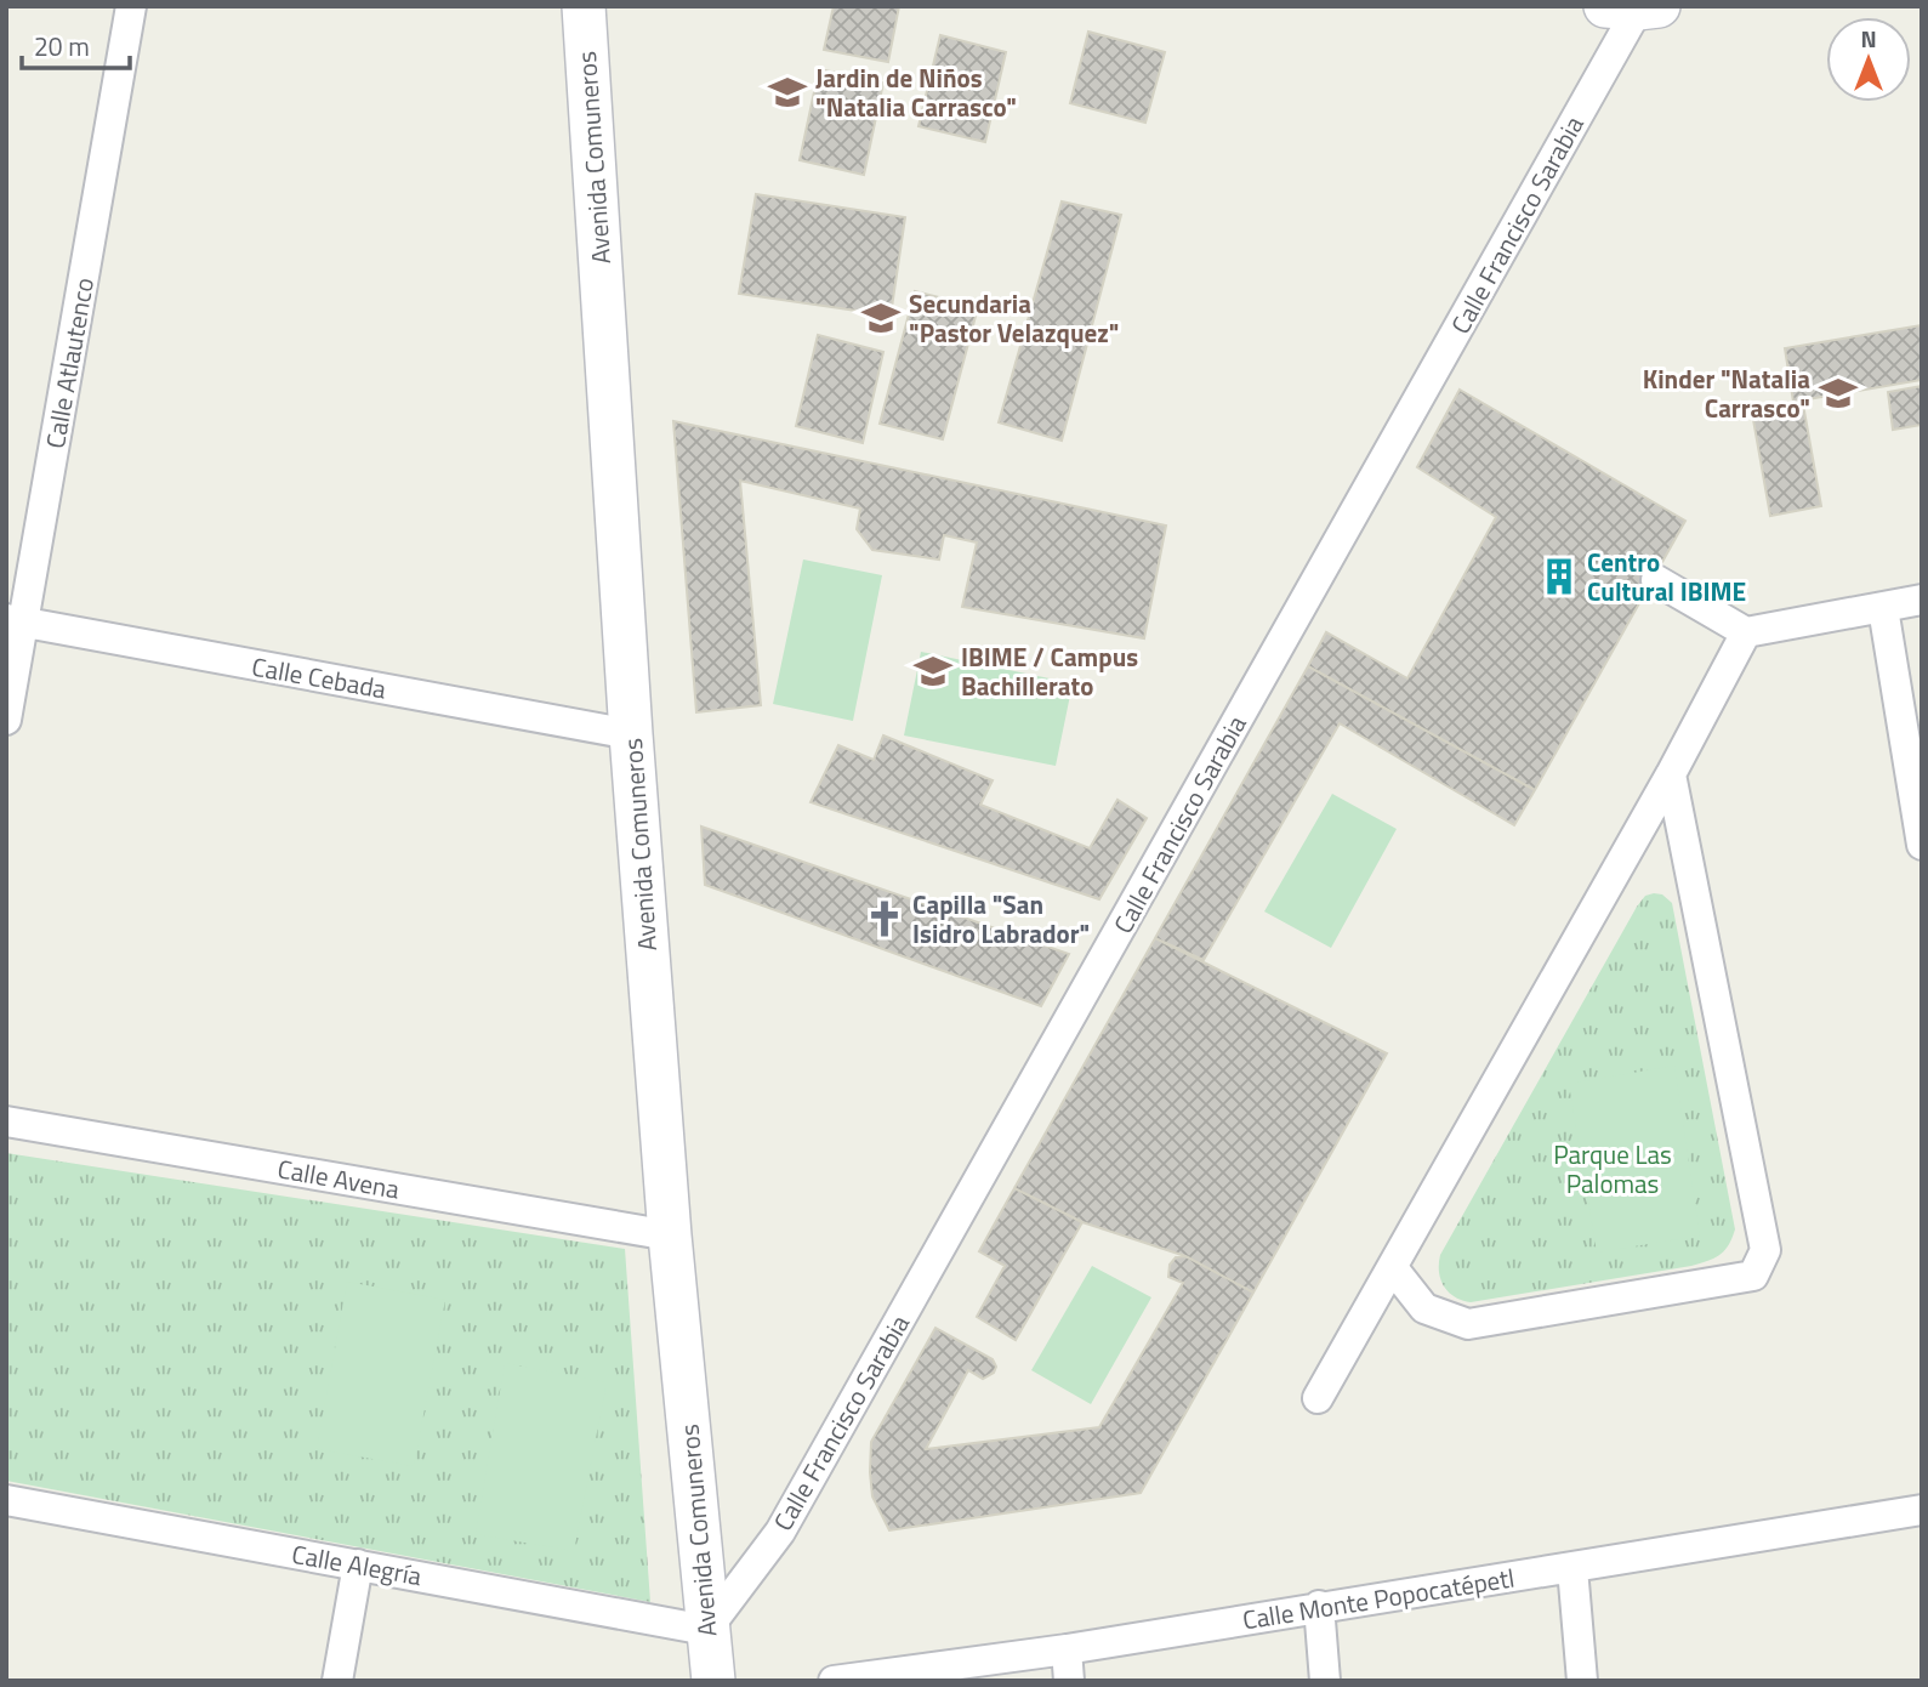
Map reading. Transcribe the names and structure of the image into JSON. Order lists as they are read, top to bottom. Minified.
{"streets":{"main road":["Avenida Comuneros"],"street":["Calle Francisco Sarabia","Calle Atlautenco","Calle Cebada","Calle Avena","Calle Alegría","Calle Monte Popocatépetl"]},"crossings":[["Avenida Comuneros","Calle Francisco Sarabia"],["Avenida Comuneros","Calle Cebada"],["Avenida Comuneros","Calle Avena"],["Avenida Comuneros","Calle Alegría"],["Calle Francisco Sarabia","Calle Alegría"],["Calle Atlautenco","Calle Cebada"]],"parks":["Parque Las Palomas"],"places":{"school or university":["Jardin de Niños \"Natalia Carrasco\"","Secundaria \"Pastor Velazquez\"","Kinder \"Natalia Carrasco\"","IBIME / Campus Bachillerato"],"building":["Centro Cultural IBIME"],"church":["Capilla \"San Isidro Labrador\""]},"scale_bar":"20 m","north":"top"}
